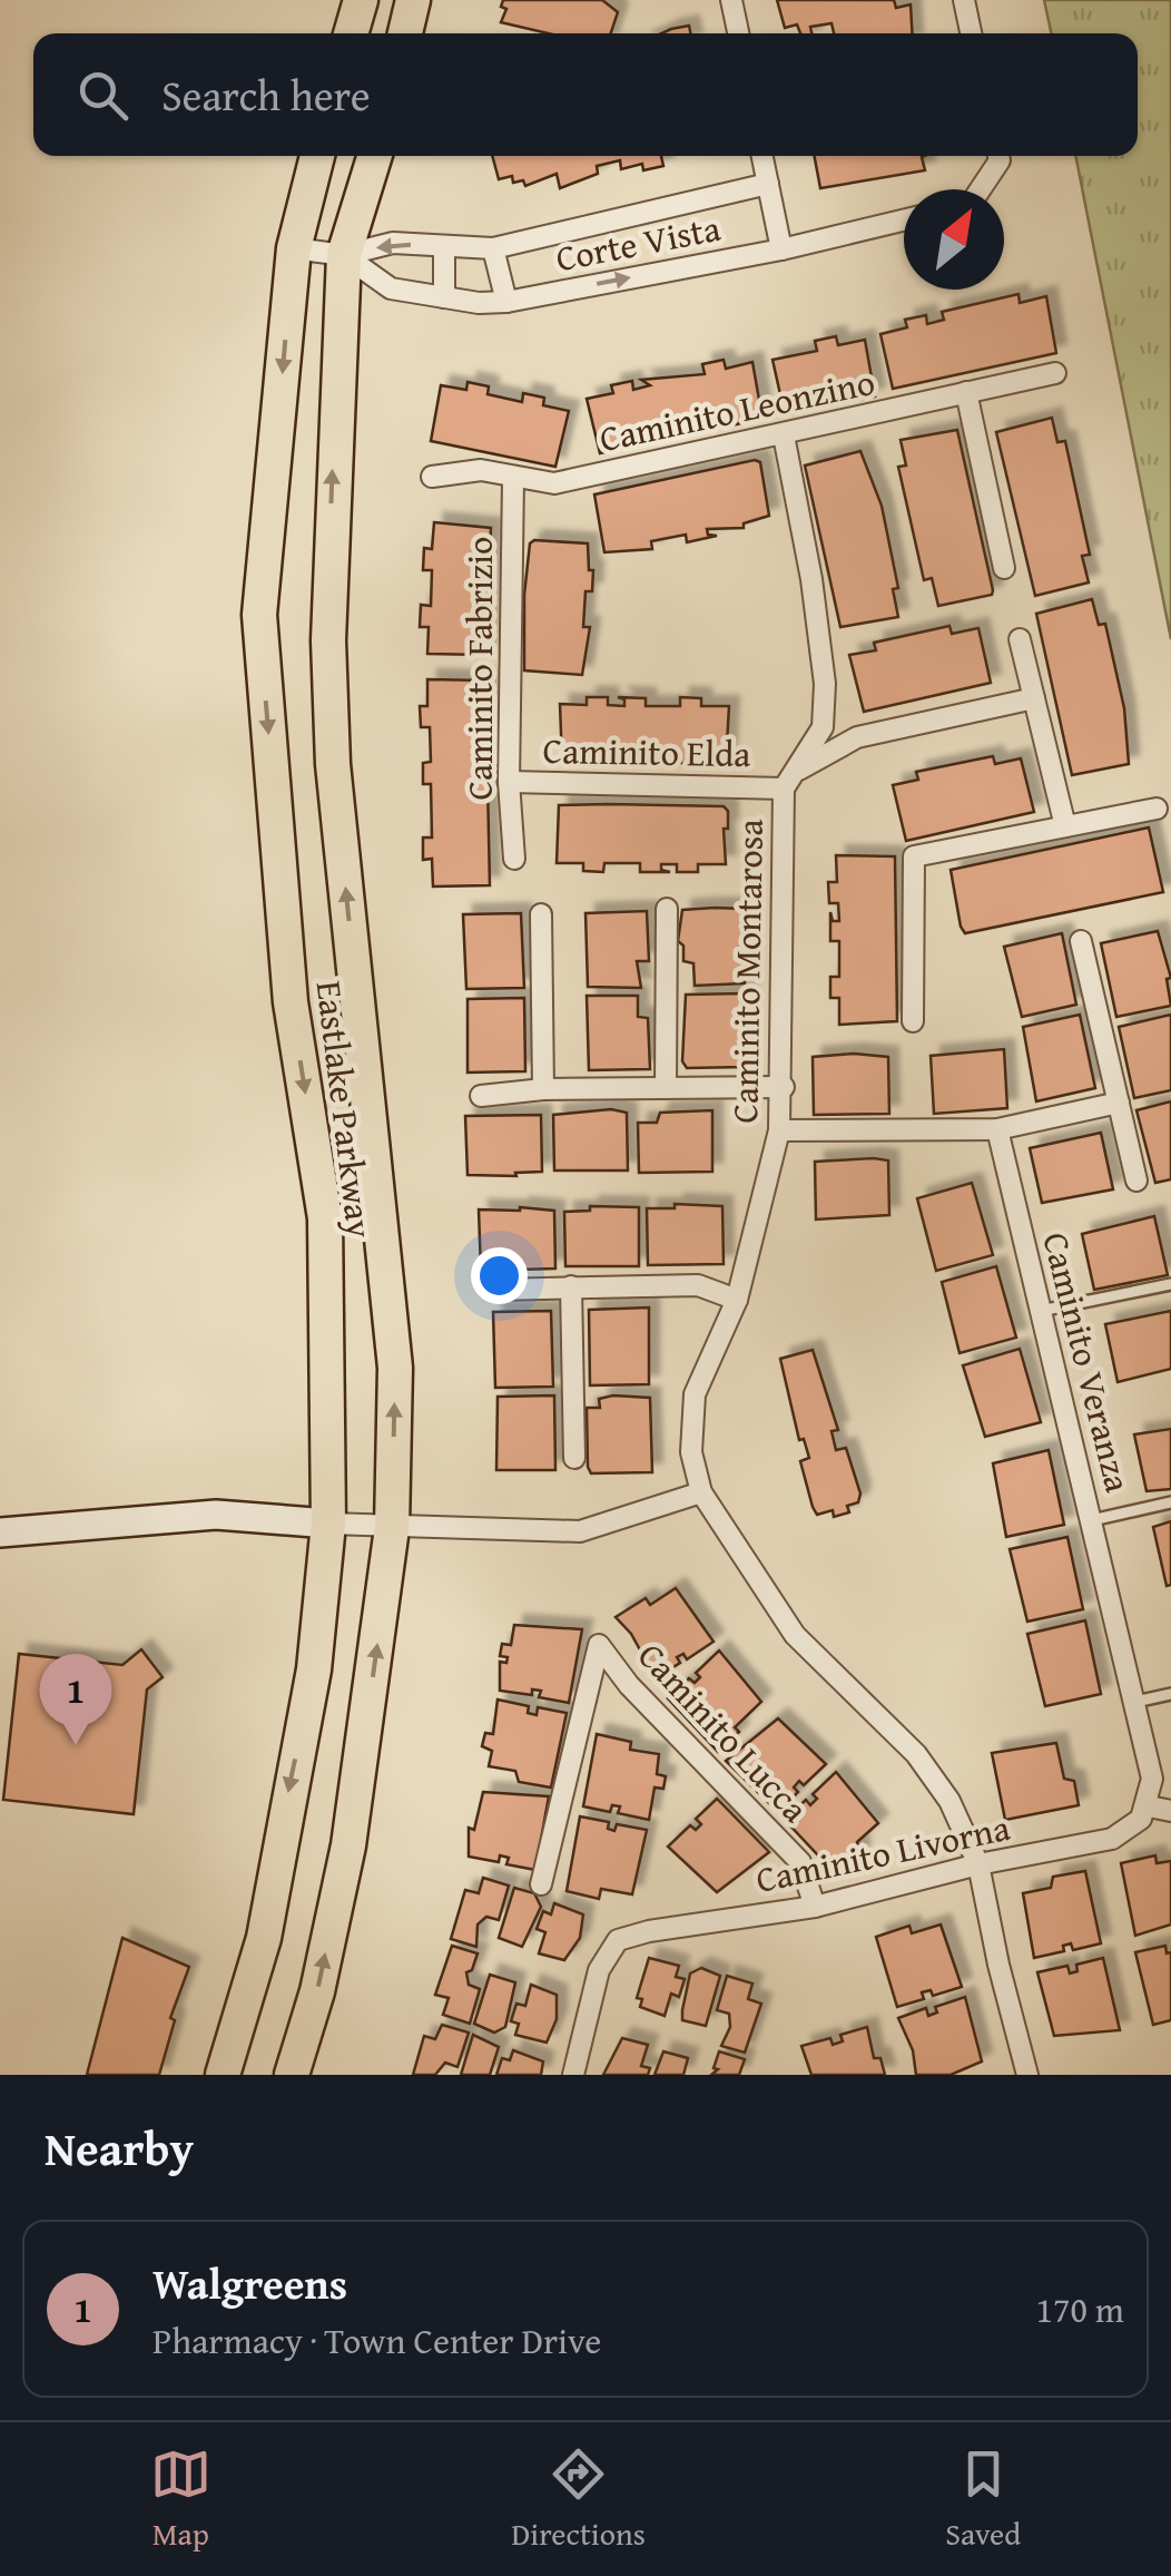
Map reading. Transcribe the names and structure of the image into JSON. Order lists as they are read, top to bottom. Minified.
{"streets":{"main road":["Eastlake Parkway"],"street":["Corte Vista","Caminito Leonzino","Caminito Fabrizio","Caminito Elda","Caminito Montarosa","Caminito Veranza","Caminito Lucca","Caminito Livorna"]},"crossings":[["Corte Vista","Eastlake Parkway"],["Caminito Leonzino","Caminito Fabrizio"],["Caminito Leonzino","Caminito Montarosa"],["Caminito Fabrizio","Caminito Elda"],["Caminito Elda","Caminito Montarosa"],["Caminito Montarosa","Caminito Livorna"],["Caminito Veranza","Caminito Livorna"],["Caminito Lucca","Caminito Livorna"]],"north":"top right","page":{"search":"Search here","pins":"1","heading":"Nearby","list":[{"mark":"1","name":"Walgreens","note":"Pharmacy · Town Center Drive","value":"170 m"}],"nav":["Map","Directions","Saved"]}}
